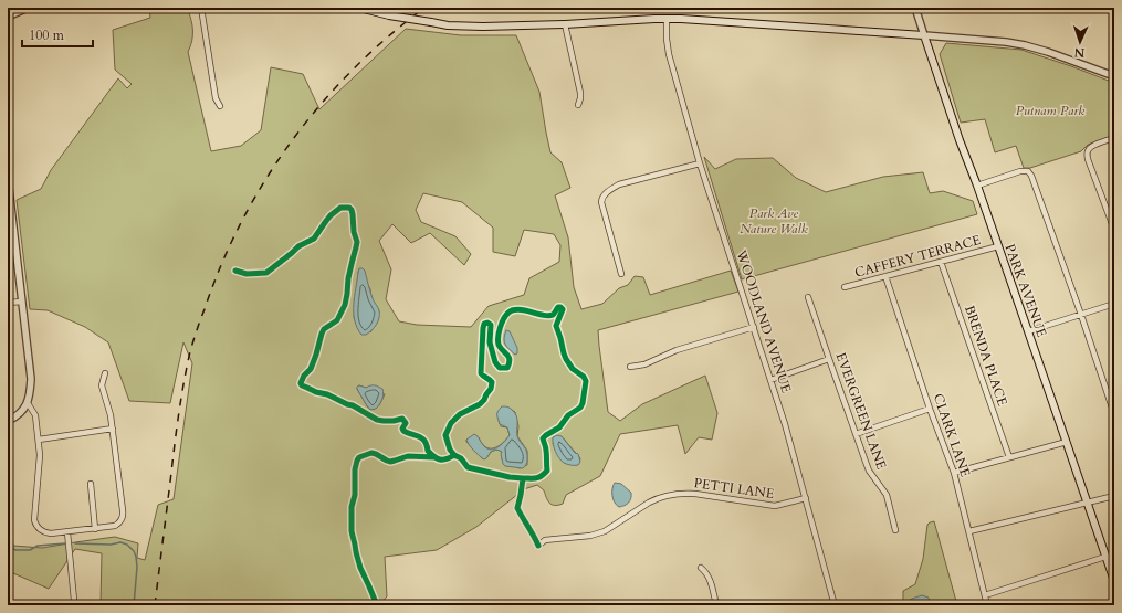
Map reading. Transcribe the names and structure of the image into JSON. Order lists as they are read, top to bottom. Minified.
{"streets":{"main road":["PARK AVENUE"],"street":["CAFFERY TERRACE","WOODLAND AVENUE","BRENDA PLACE","EVERGREEN LANE","CLARK LANE","PETTI LANE"]},"crossings":[["CAFFERY TERRACE","PARK AVENUE"],["CAFFERY TERRACE","BRENDA PLACE"],["CAFFERY TERRACE","CLARK LANE"],["WOODLAND AVENUE","PETTI LANE"]],"parks":["Putnam Park","Park Ave Nature Walk"],"scale_bar":"100 m","north":"bottom"}
